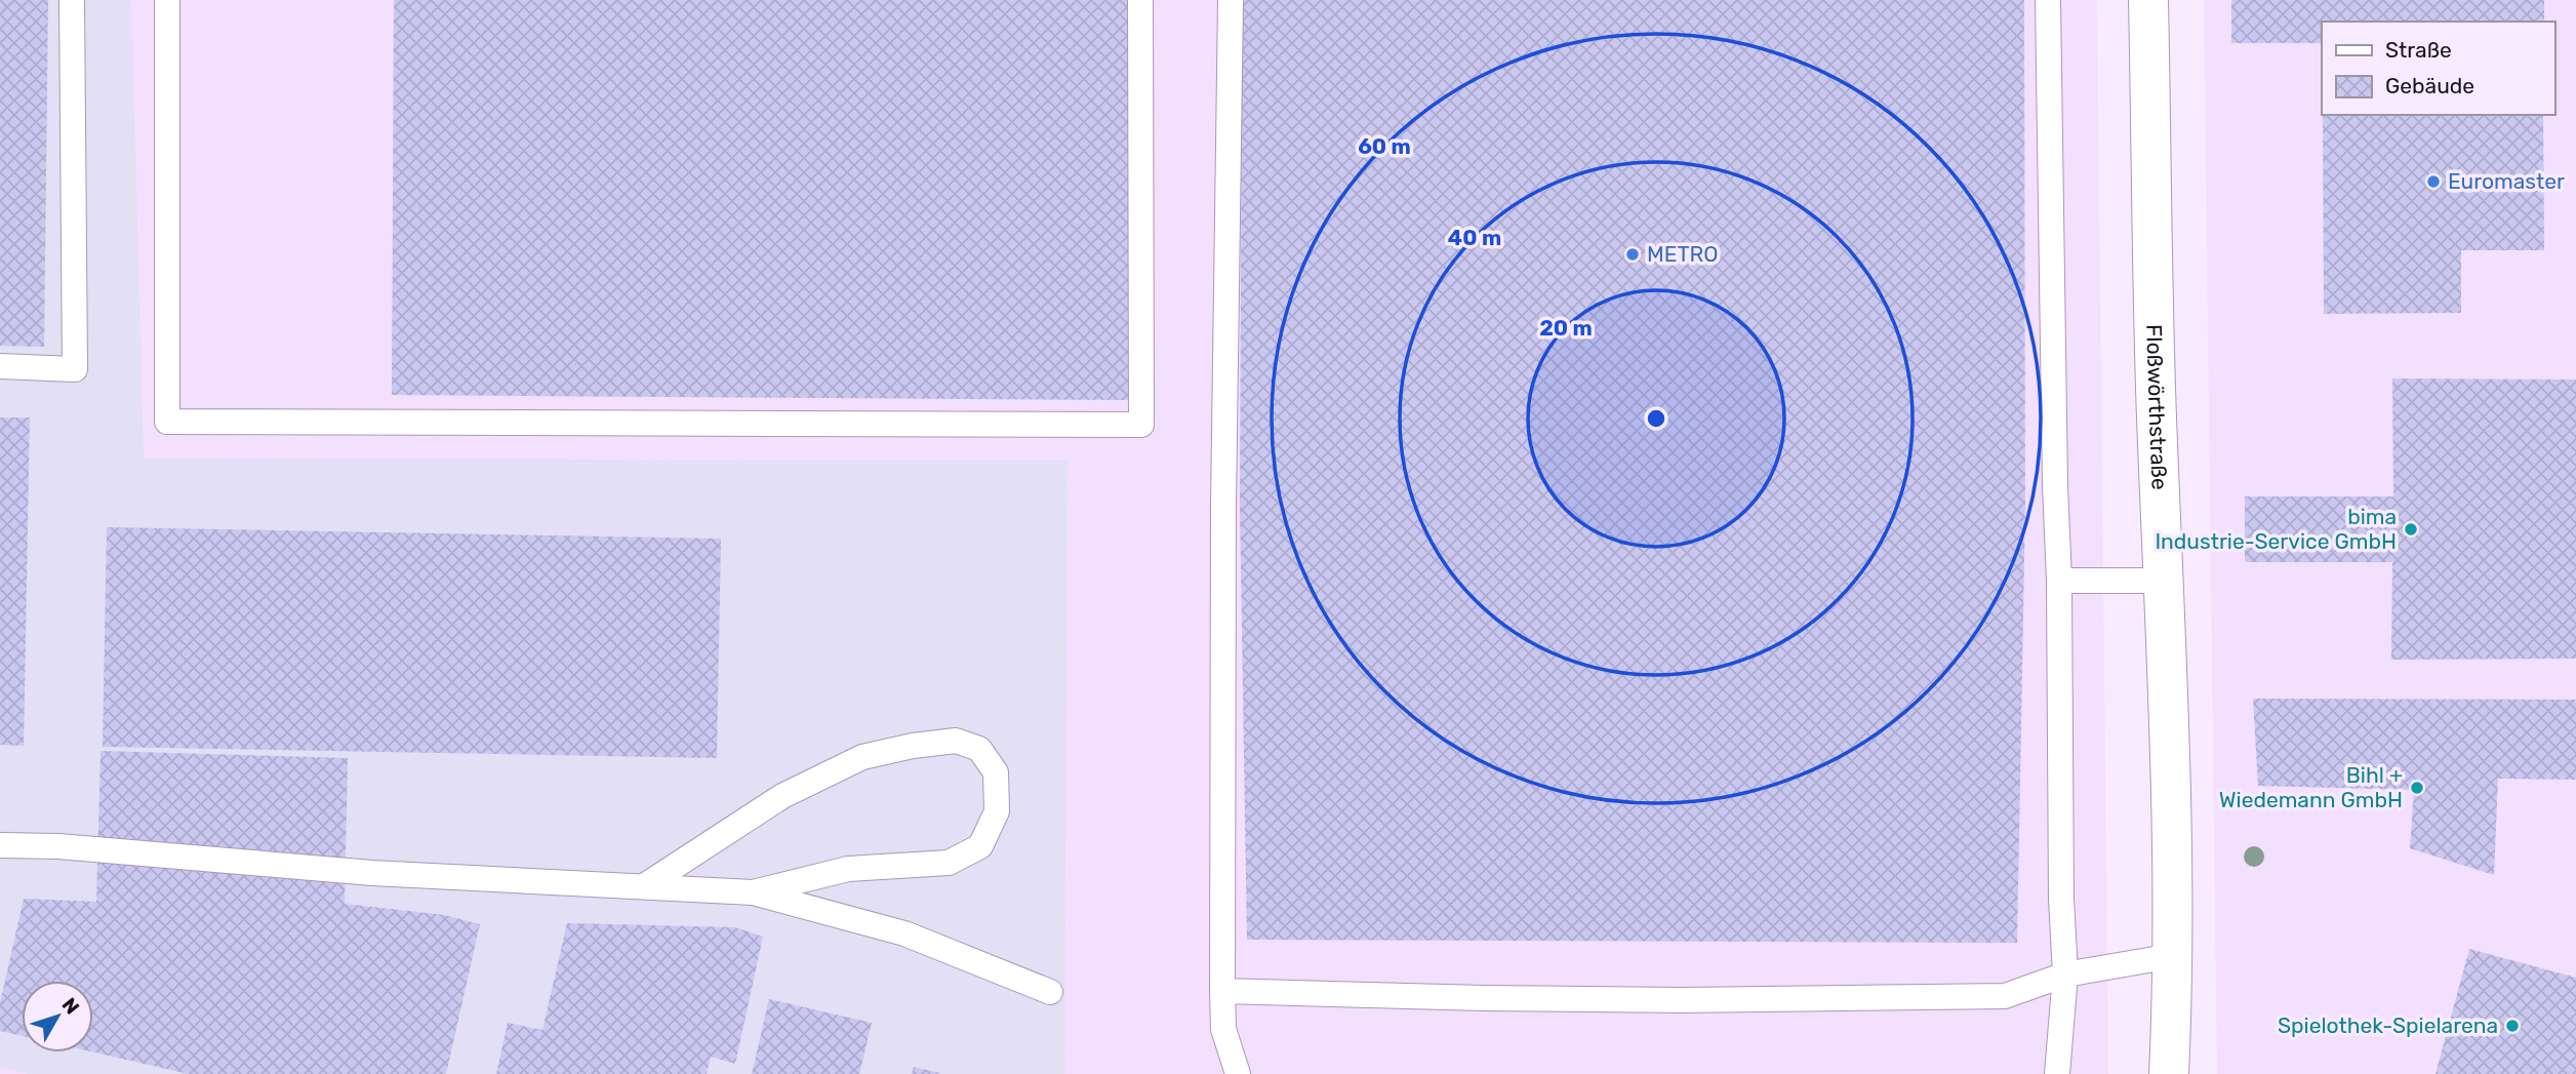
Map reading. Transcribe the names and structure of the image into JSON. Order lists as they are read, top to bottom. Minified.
{"streets":{"main road":["Floßwörthstraße"]},"places":["Euromaster","METRO","bima Industrie-Service GmbH","Bihl + Wiedemann GmbH","Spielothek-Spielarena"],"legend":["Straße","Gebäude"],"north":"top right","rings":["60 m","40 m","20 m"]}
